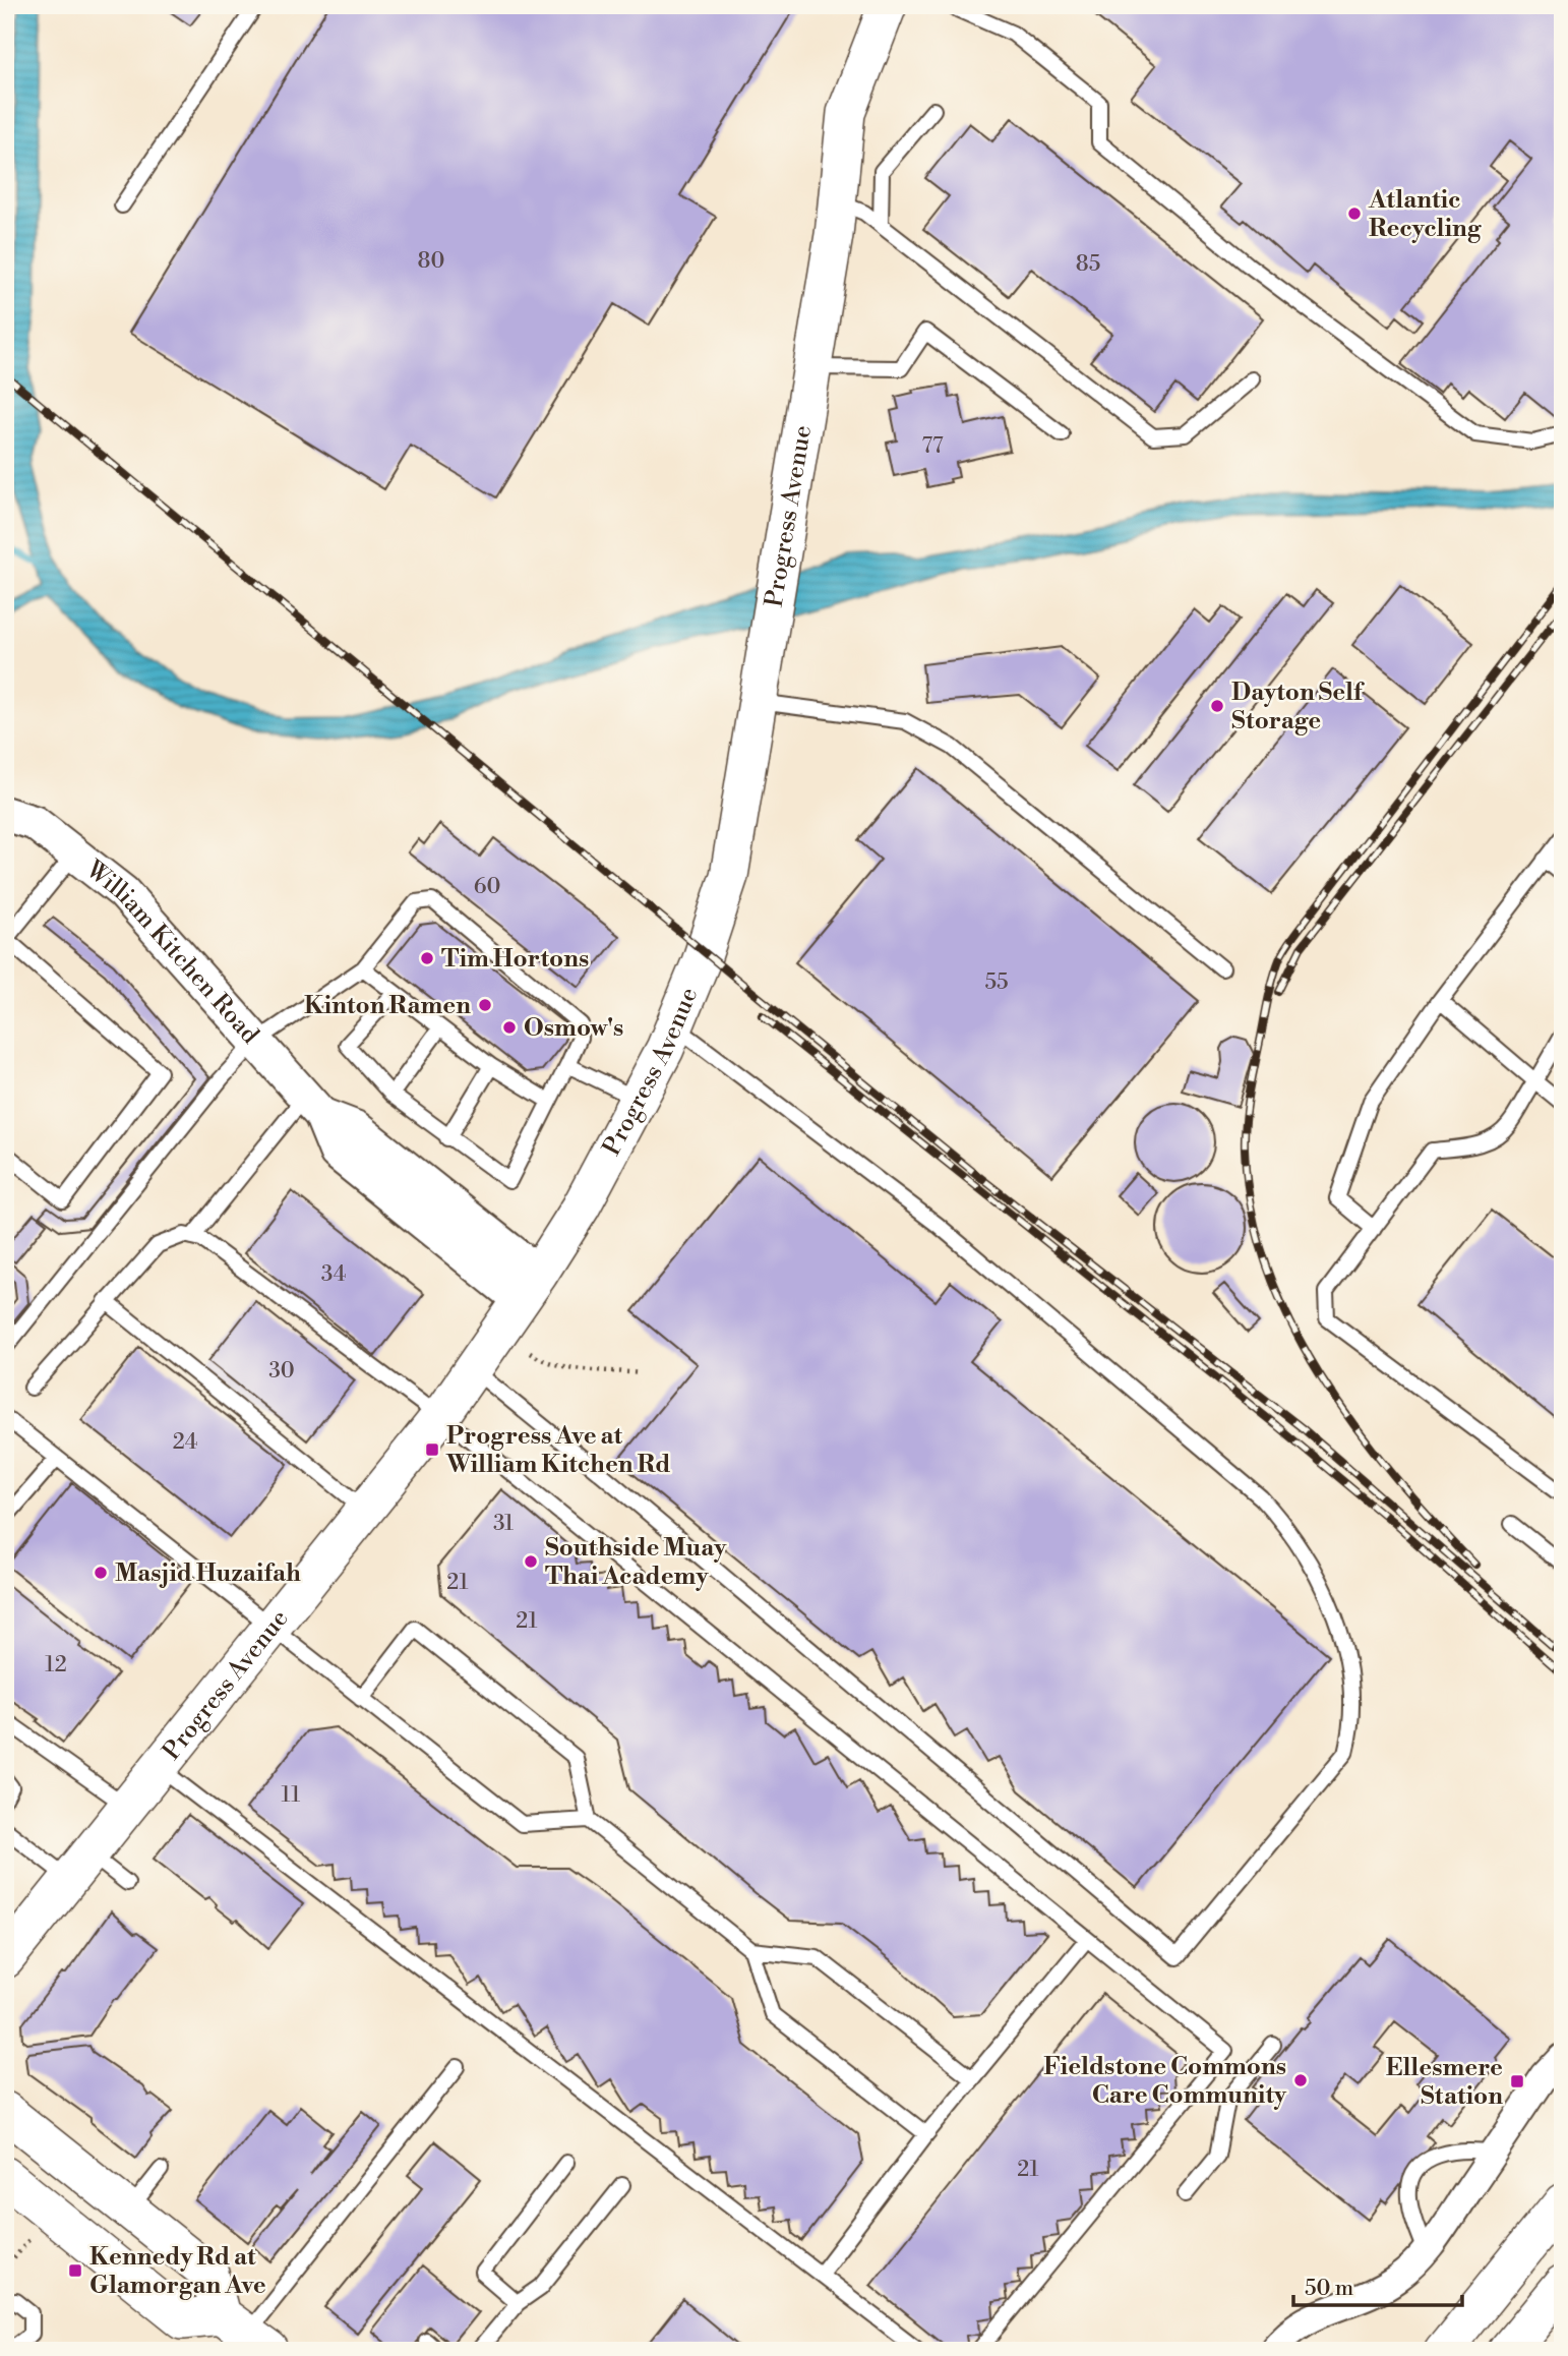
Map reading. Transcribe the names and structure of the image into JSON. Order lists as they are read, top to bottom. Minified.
{"streets":{"main road":["Progress Avenue"],"street":["William Kitchen Road"]},"crossings":[["Progress Avenue","William Kitchen Road"]],"places":{"other":["Atlantic Recycling","Dayton Self Storage","Tim Hortons","Kinton Ramen","Osmow's","Southside Muay Thai Academy","Masjid Huzaifah","Fieldstone Commons Care Community"],"transit":["Progress Ave at William Kitchen Rd","Ellesmere Station","Kennedy Rd at Glamorgan Ave"]},"house_numbers":["80","85","77","60","55","34","30","24","31","21","21","12","11","21"],"scale_bar":"50 m"}
